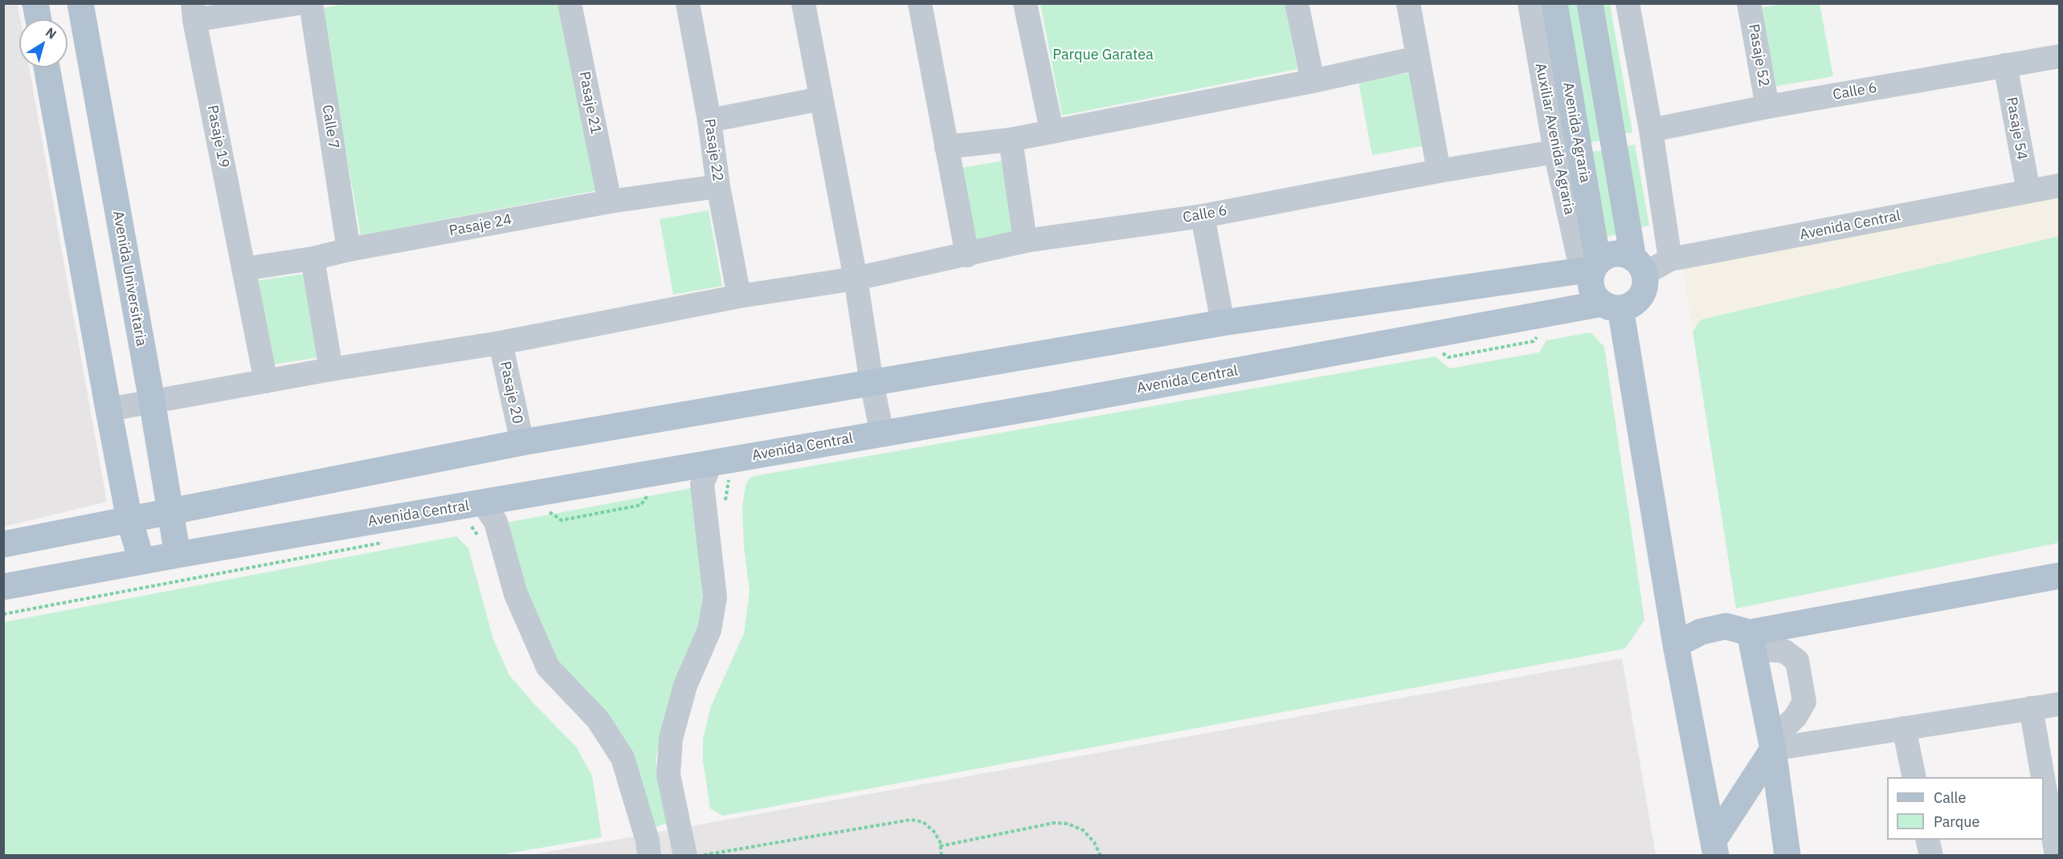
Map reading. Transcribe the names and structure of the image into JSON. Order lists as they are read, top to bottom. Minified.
{"streets":{"main road":["Avenida Agraria","Avenida Central","Avenida Universitaria"],"street":["Pasaje 52","Calle 6","Pasaje 21","Calle 7","Pasaje 54","Pasaje 19","Auxiliar Avenida Agraria","Pasaje 22","Pasaje 24","Pasaje 20"]},"crossings":[["Pasaje 52","Calle 6"],["Calle 6","Pasaje 54"],["Calle 6","Pasaje 19"],["Calle 6","Auxiliar Avenida Agraria"],["Calle 6","Pasaje 22"],["Calle 6","Avenida Universitaria"],["Calle 6","Pasaje 20"],["Pasaje 21","Pasaje 24"],["Calle 7","Pasaje 24"],["Pasaje 54","Avenida Central"],["Avenida Agraria","Auxiliar Avenida Agraria"],["Avenida Agraria","Avenida Central"],["Pasaje 19","Pasaje 24"],["Auxiliar Avenida Agraria","Avenida Central"],["Pasaje 22","Pasaje 24"],["Avenida Central","Avenida Universitaria"]],"parks":["Parque Garatea"],"legend":["Calle","Parque"],"north":"top right"}
